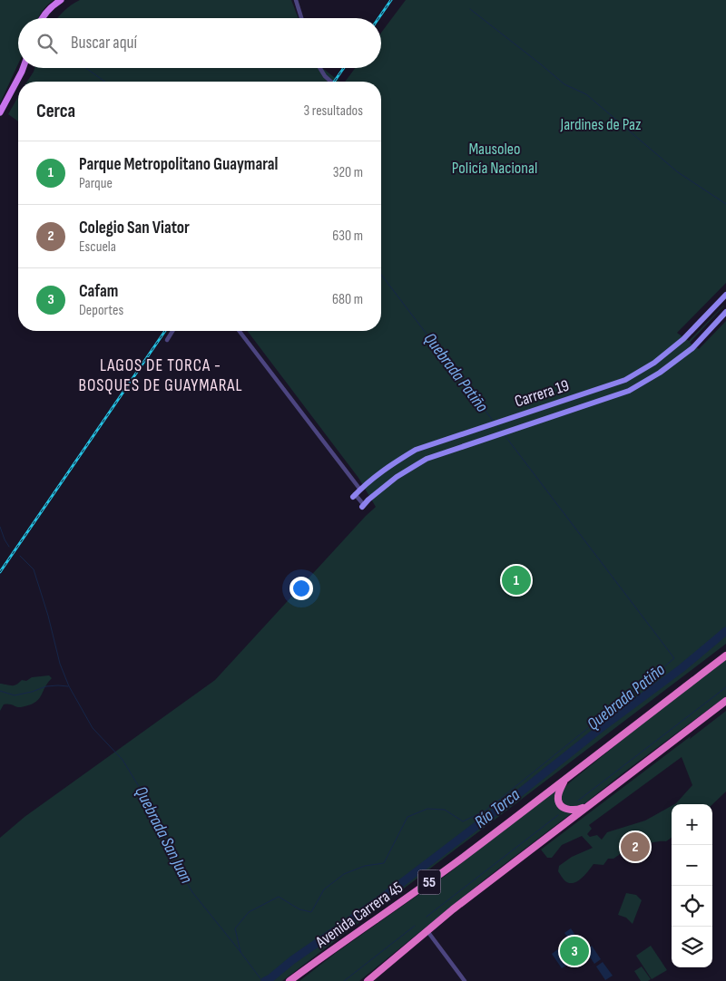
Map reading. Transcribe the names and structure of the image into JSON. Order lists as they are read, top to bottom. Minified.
{"streets":{"highway":["55","Avenida Carrera 45"],"main road":["Carrera 19"]},"districts":["LAGOS DE TORCA - BOSQUES DE GUAYMARAL"],"water":["Quebrada Patiño","Río Torca","Quebrada San Juan"],"parks":["Jardines de Paz","Mausoleo Policía Nacional"],"page":{"search":"Buscar aquí","heading":["Cerca","3 resultados"],"list":[{"mark":"1","name":"Parque Metropolitano Guaymaral","note":"Parque","value":"320 m"},{"mark":"2","name":"Colegio San Viator","note":"Escuela","value":"630 m"},{"mark":"3","name":"Cafam","note":"Deportes","value":"680 m"}],"pins":["1","2","3"],"map_buttons":["+","−"]}}
